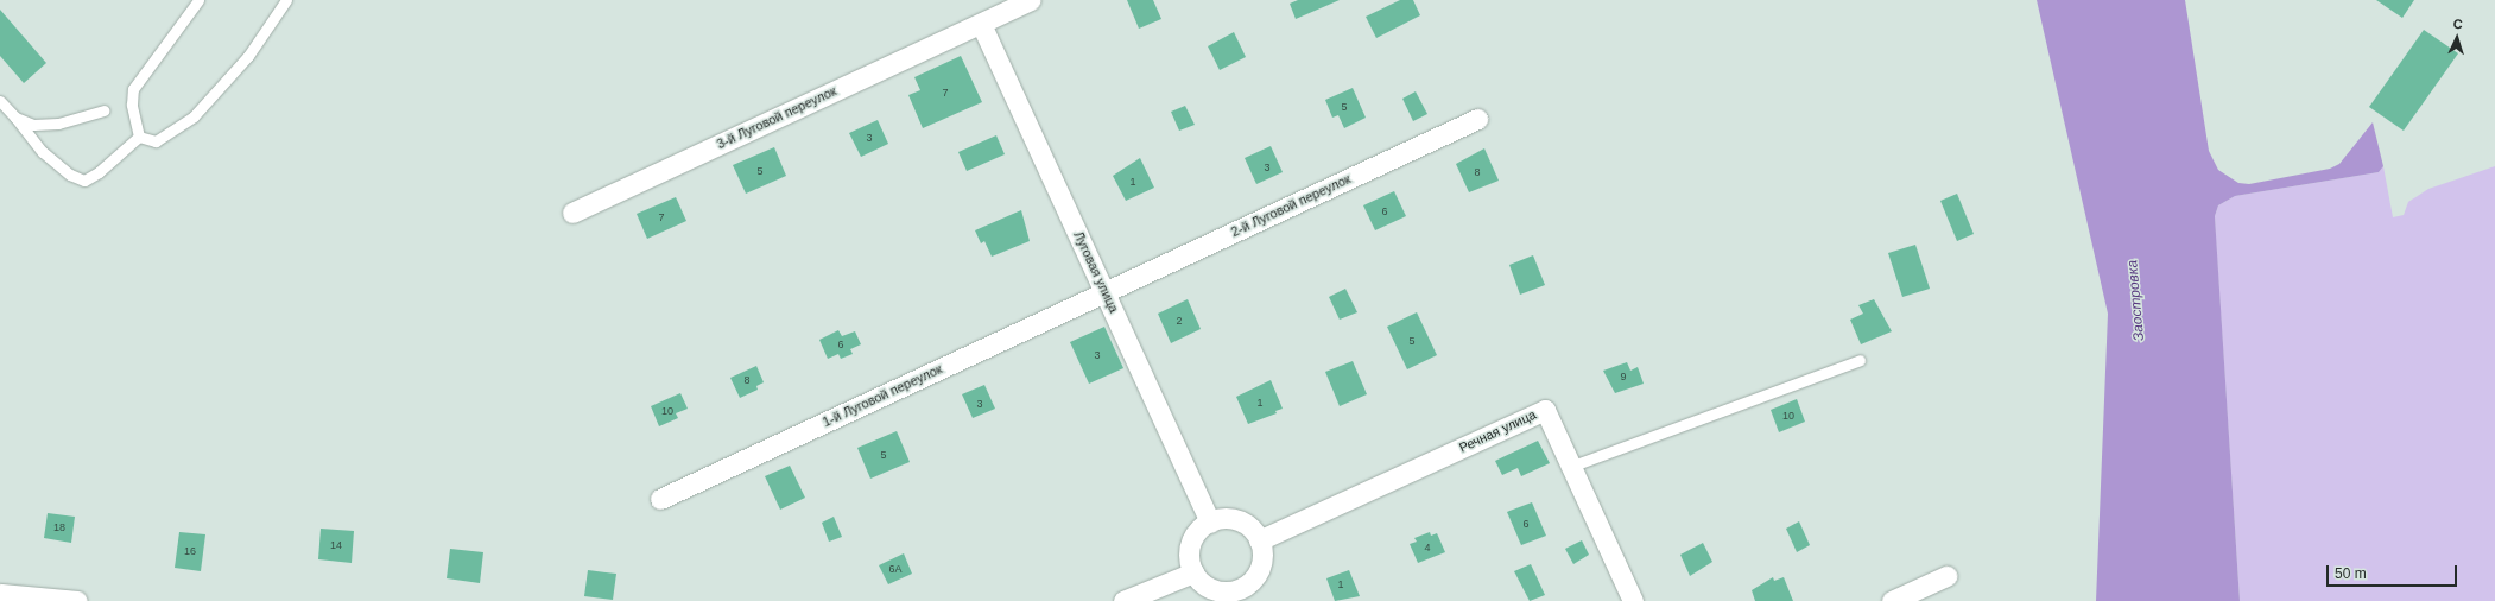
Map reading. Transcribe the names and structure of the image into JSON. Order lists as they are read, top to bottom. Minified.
{"streets":{"street":["3-й Луговой переулок","2-й Луговой переулок","Луговая улица","1-й Луговой переулок","Речная улица"]},"crossings":[["3-й Луговой переулок","Луговая улица"],["2-й Луговой переулок","Луговая улица"],["2-й Луговой переулок","1-й Луговой переулок"],["Луговая улица","1-й Луговой переулок"],["Луговая улица","Речная улица"]],"water":["Заостровка"],"house_numbers":["7","5","3","3","5","8","1","6","7","2","5","6","3","9","8","1","3","10","10","5","6","18","14","4","16","6А","1"],"scale_bar":"50 m","north":"top"}
